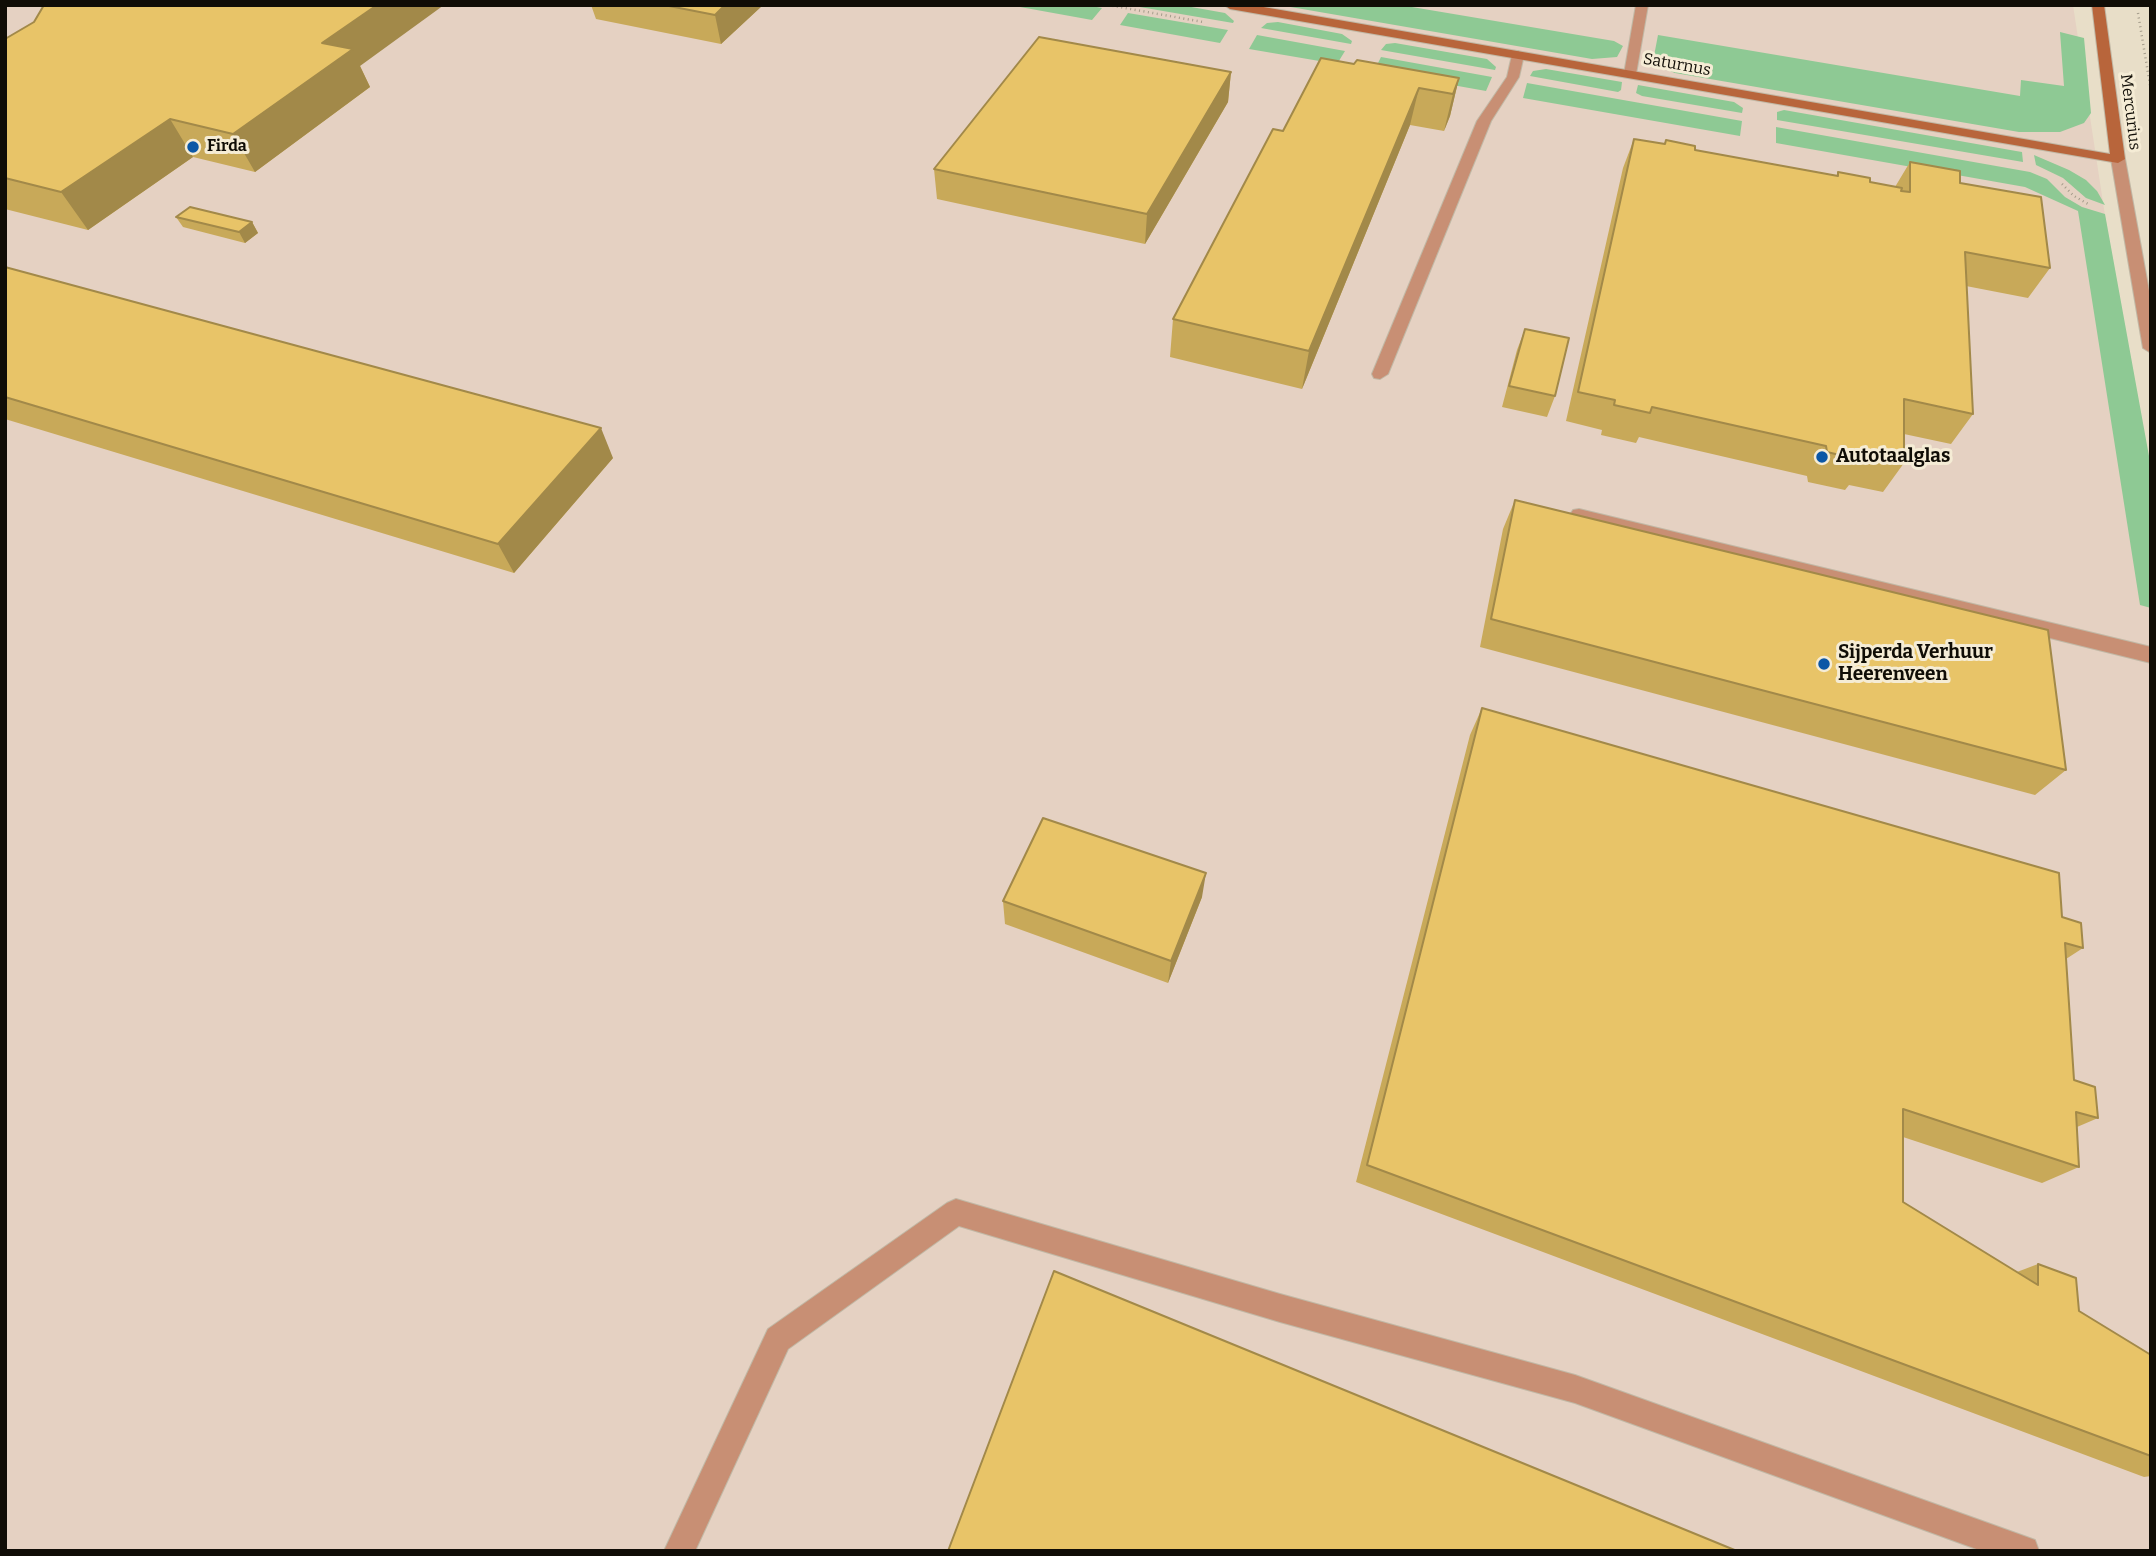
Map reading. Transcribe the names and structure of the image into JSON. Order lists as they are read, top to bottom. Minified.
{"streets":{"main road":["Saturnus","Mercurius"]},"crossings":[["Saturnus","Mercurius"]],"places":["Firda","Autotaalglas","Sijperda Verhuur Heerenveen"]}
